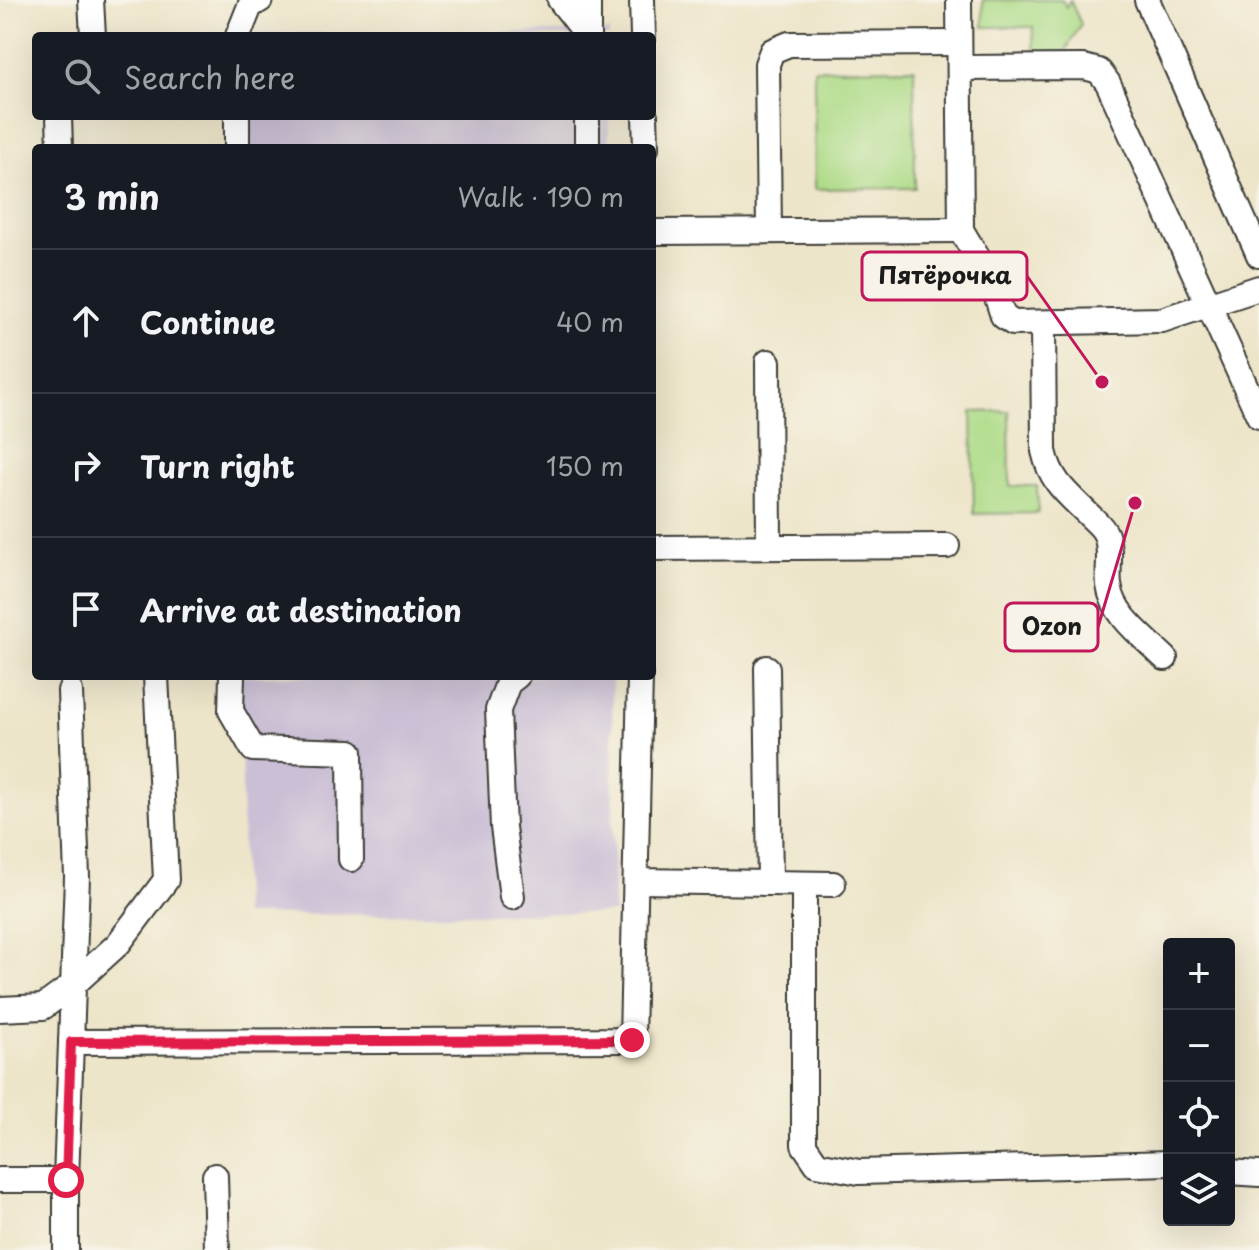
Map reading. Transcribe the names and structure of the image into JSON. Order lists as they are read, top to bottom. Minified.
{"places":["Пятёрочка","Ozon"],"page":{"search":"Search here","heading":["3 min","Walk · 190 m"],"list":[["Continue","40 m"],["Turn right","150 m"],"Arrive at destination"],"map_buttons":["+","−"]}}
